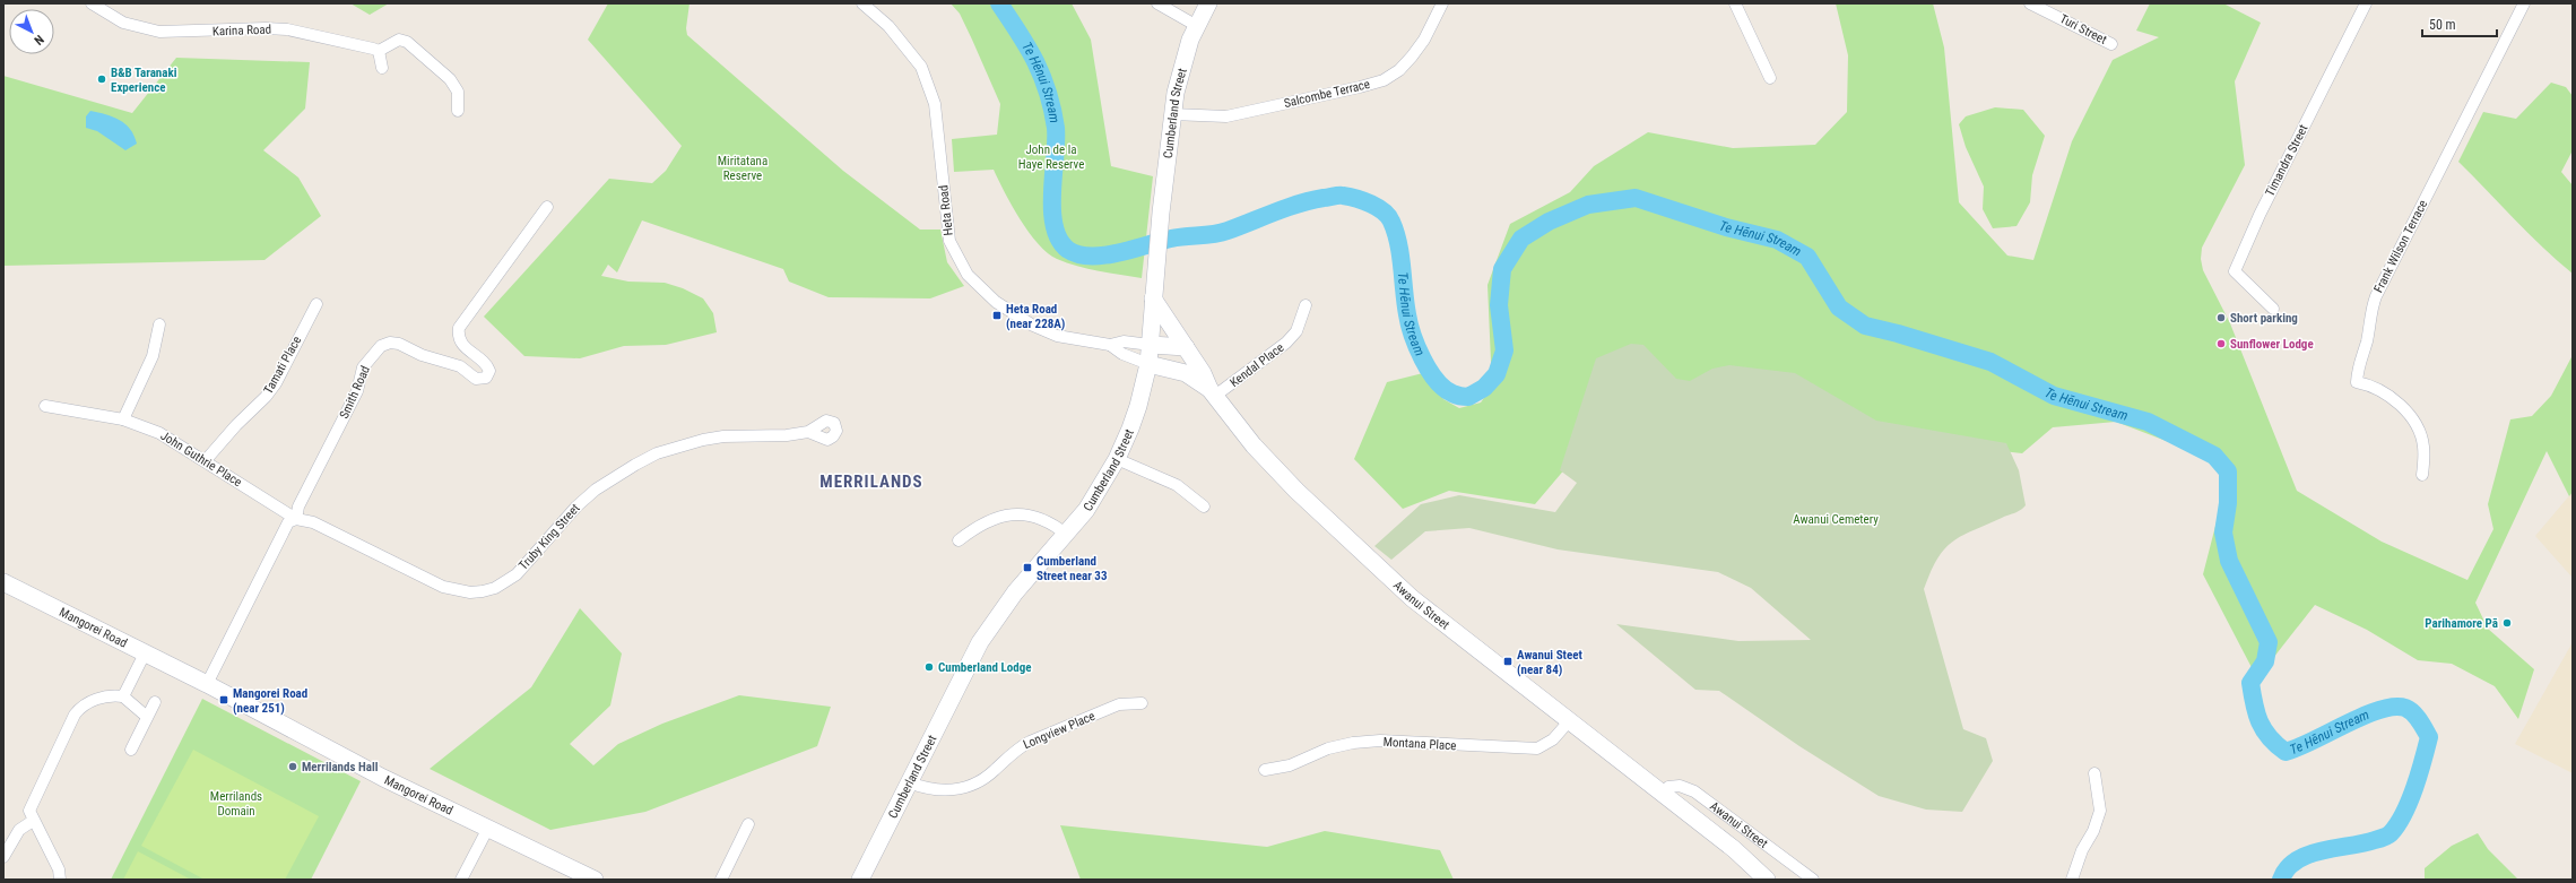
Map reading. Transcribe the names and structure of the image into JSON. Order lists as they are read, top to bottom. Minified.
{"streets":{"street":["Turi Street","Karina Road","Salcombe Terrace","Cumberland Street","Timandra Street","Heta Road","Frank Wilson Terrace","Tamati Place","Kendal Place","Smith Road","John Guthrie Place","Truby King Street","Awanui Street","Mangorei Road","Longview Place","Montana Place"]},"crossings":[["Salcombe Terrace","Cumberland Street"],["Cumberland Street","Heta Road"],["Cumberland Street","Awanui Street"],["Cumberland Street","Longview Place"],["Heta Road","Awanui Street"],["Tamati Place","John Guthrie Place"],["Kendal Place","Awanui Street"],["Smith Road","John Guthrie Place"],["Smith Road","Truby King Street"],["Smith Road","Mangorei Road"],["John Guthrie Place","Truby King Street"],["Awanui Street","Montana Place"]],"districts":["MERRILANDS"],"water":["Te Hēnui Stream"],"parks":["John de la Haye Reserve","Miritatana Reserve","Awanui Cemetery","Merrilands Domain"],"places":{"other":["B&B Taranaki Experience","Short parking","Sunflower Lodge","Parihamore Pā","Cumberland Lodge","Merrilands Hall"],"transit":["Heta Road (near 228A)","Cumberland Street near 33","Awanui Steet (near 84)","Mangorei Road (near 251)"]},"scale_bar":"50 m","north":"bottom right"}
